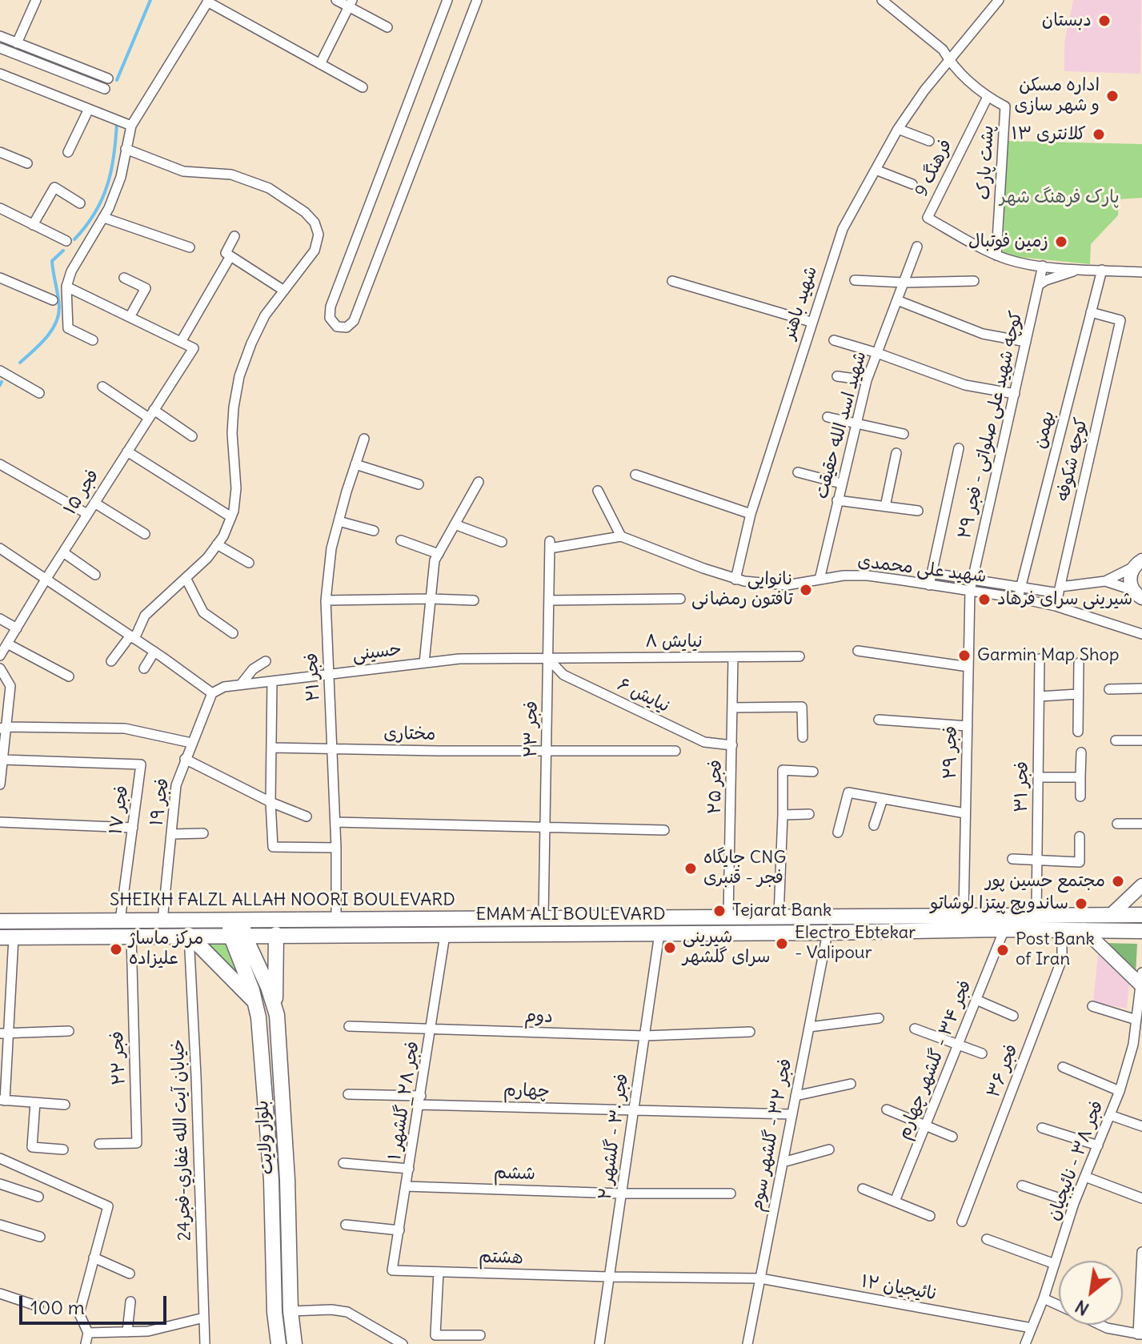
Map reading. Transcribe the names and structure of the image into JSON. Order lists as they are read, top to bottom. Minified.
{"streets":{"main road":["SHEIKH FALZL ALLAH NOORI BOULEVARD","EMAM ALI BOULEVARD","بلوار ولایت"],"street":["پشت پارک","فرهنگ 9","شهید باهنر","شهید اسد الله حقیقت","کوچه شهید علی صلواتی - فجر ۲۹","بهمن","کوچه شکوفه","فجر ۱۵","شهید علی محمدی","نیایش ۸","حسینی","فجر ۲۱","نیایش ۶","فجر ۲۳","مختاری","فجر ۲۹","فجر ۲۵","فجر ۳۱","فجر ۱۹","فجر ۱۷","دوم","فجر ۲۲","فجر ۳۴ - گلشهر چهارم","فجر ۳۶","چهارم","فجر ۲۸_گلشهر ۱","فجر ۳۲ - گلشهر سوم","فجر ۳۰ - گلشهر ۲","خيابان آيت الله غفاري-فجر24","فجر ۳۸ - نائیجیان","ششم","هشتم","نائیجیان ۱۲"]},"crossings":[["پشت پارک","فرهنگ 9"],["پشت پارک","شهید باهنر"],["شهید باهنر","شهید علی محمدی"],["شهید اسد الله حقیقت","شهید علی محمدی"],["کوچه شهید علی صلواتی - فجر ۲۹","شهید علی محمدی"],["کوچه شهید علی صلواتی - فجر ۲۹","فجر ۲۹"],["بهمن","کوچه شکوفه"],["بهمن","شهید علی محمدی"],["کوچه شکوفه","شهید علی محمدی"],["شهید علی محمدی","فجر ۲۳"],["شهید علی محمدی","فجر ۲۹"],["نیایش ۸","حسینی"],["نیایش ۸","نیایش ۶"],["نیایش ۸","فجر ۲۳"],["نیایش ۸","فجر ۲۵"],["حسینی","فجر ۲۱"],["حسینی","نیایش ۶"],["حسینی","فجر ۲۳"],["حسینی","فجر ۱۹"],["فجر ۲۱","مختاری"],["فجر ۲۱","SHEIKH FALZL ALLAH NOORI BOULEVARD"],["نیایش ۶","فجر ۲۳"],["نیایش ۶","فجر ۲۵"],["فجر ۲۳","مختاری"],["فجر ۲۳","SHEIKH FALZL ALLAH NOORI BOULEVARD"],["فجر ۲۹","SHEIKH FALZL ALLAH NOORI BOULEVARD"],["فجر ۲۵","SHEIKH FALZL ALLAH NOORI BOULEVARD"],["فجر ۳۱","SHEIKH FALZL ALLAH NOORI BOULEVARD"],["فجر ۱۹","SHEIKH FALZL ALLAH NOORI BOULEVARD"],["فجر ۱۷","SHEIKH FALZL ALLAH NOORI BOULEVARD"],["SHEIKH FALZL ALLAH NOORI BOULEVARD","EMAM ALI BOULEVARD"],["SHEIKH FALZL ALLAH NOORI BOULEVARD","بلوار ولایت"],["EMAM ALI BOULEVARD","فجر ۲۲"],["EMAM ALI BOULEVARD","فجر ۳۴ - گلشهر چهارم"],["EMAM ALI BOULEVARD","فجر ۳۶"],["EMAM ALI BOULEVARD","فجر ۲۸_گلشهر ۱"],["EMAM ALI BOULEVARD","فجر ۳۲ - گلشهر سوم"],["EMAM ALI BOULEVARD","فجر ۳۰ - گلشهر ۲"],["EMAM ALI BOULEVARD","بلوار ولایت"],["EMAM ALI BOULEVARD","خيابان آيت الله غفاري-فجر24"],["دوم","فجر ۲۸_گلشهر ۱"],["دوم","فجر ۳۰ - گلشهر ۲"],["چهارم","فجر ۲۸_گلشهر ۱"],["چهارم","فجر ۳۲ - گلشهر سوم"],["چهارم","فجر ۳۰ - گلشهر ۲"],["فجر ۲۸_گلشهر ۱","ششم"],["فجر ۲۸_گلشهر ۱","هشتم"],["فجر ۳۲ - گلشهر سوم","هشتم"],["فجر ۳۲ - گلشهر سوم","نائیجیان ۱۲"],["فجر ۳۰ - گلشهر ۲","ششم"],["فجر ۳۰ - گلشهر ۲","هشتم"],["فجر ۳۸ - نائیجیان","نائیجیان ۱۲"],["هشتم","نائیجیان ۱۲"]],"parks":["پارک فرهنگ شهر"],"places":["دبستان","اداره مسکن و شهر سازی","کلانتری ۱۳","زمین فوتبال","نانوایی تافتون رمضانی","شیرینی سرای فرهاد","Garmin Map Shop","جایگاه CNG فجر - قنبری","مجتمع حسین پور","ساندویچ پیتزا لوشاتو","Tejarat Bank","Electro Ebtekar - Valipour","شیرینی سرای گلشهر","مرکز ماساژ علیزاده","Post Bank of Iran"],"scale_bar":"100 m","north":"bottom left"}
